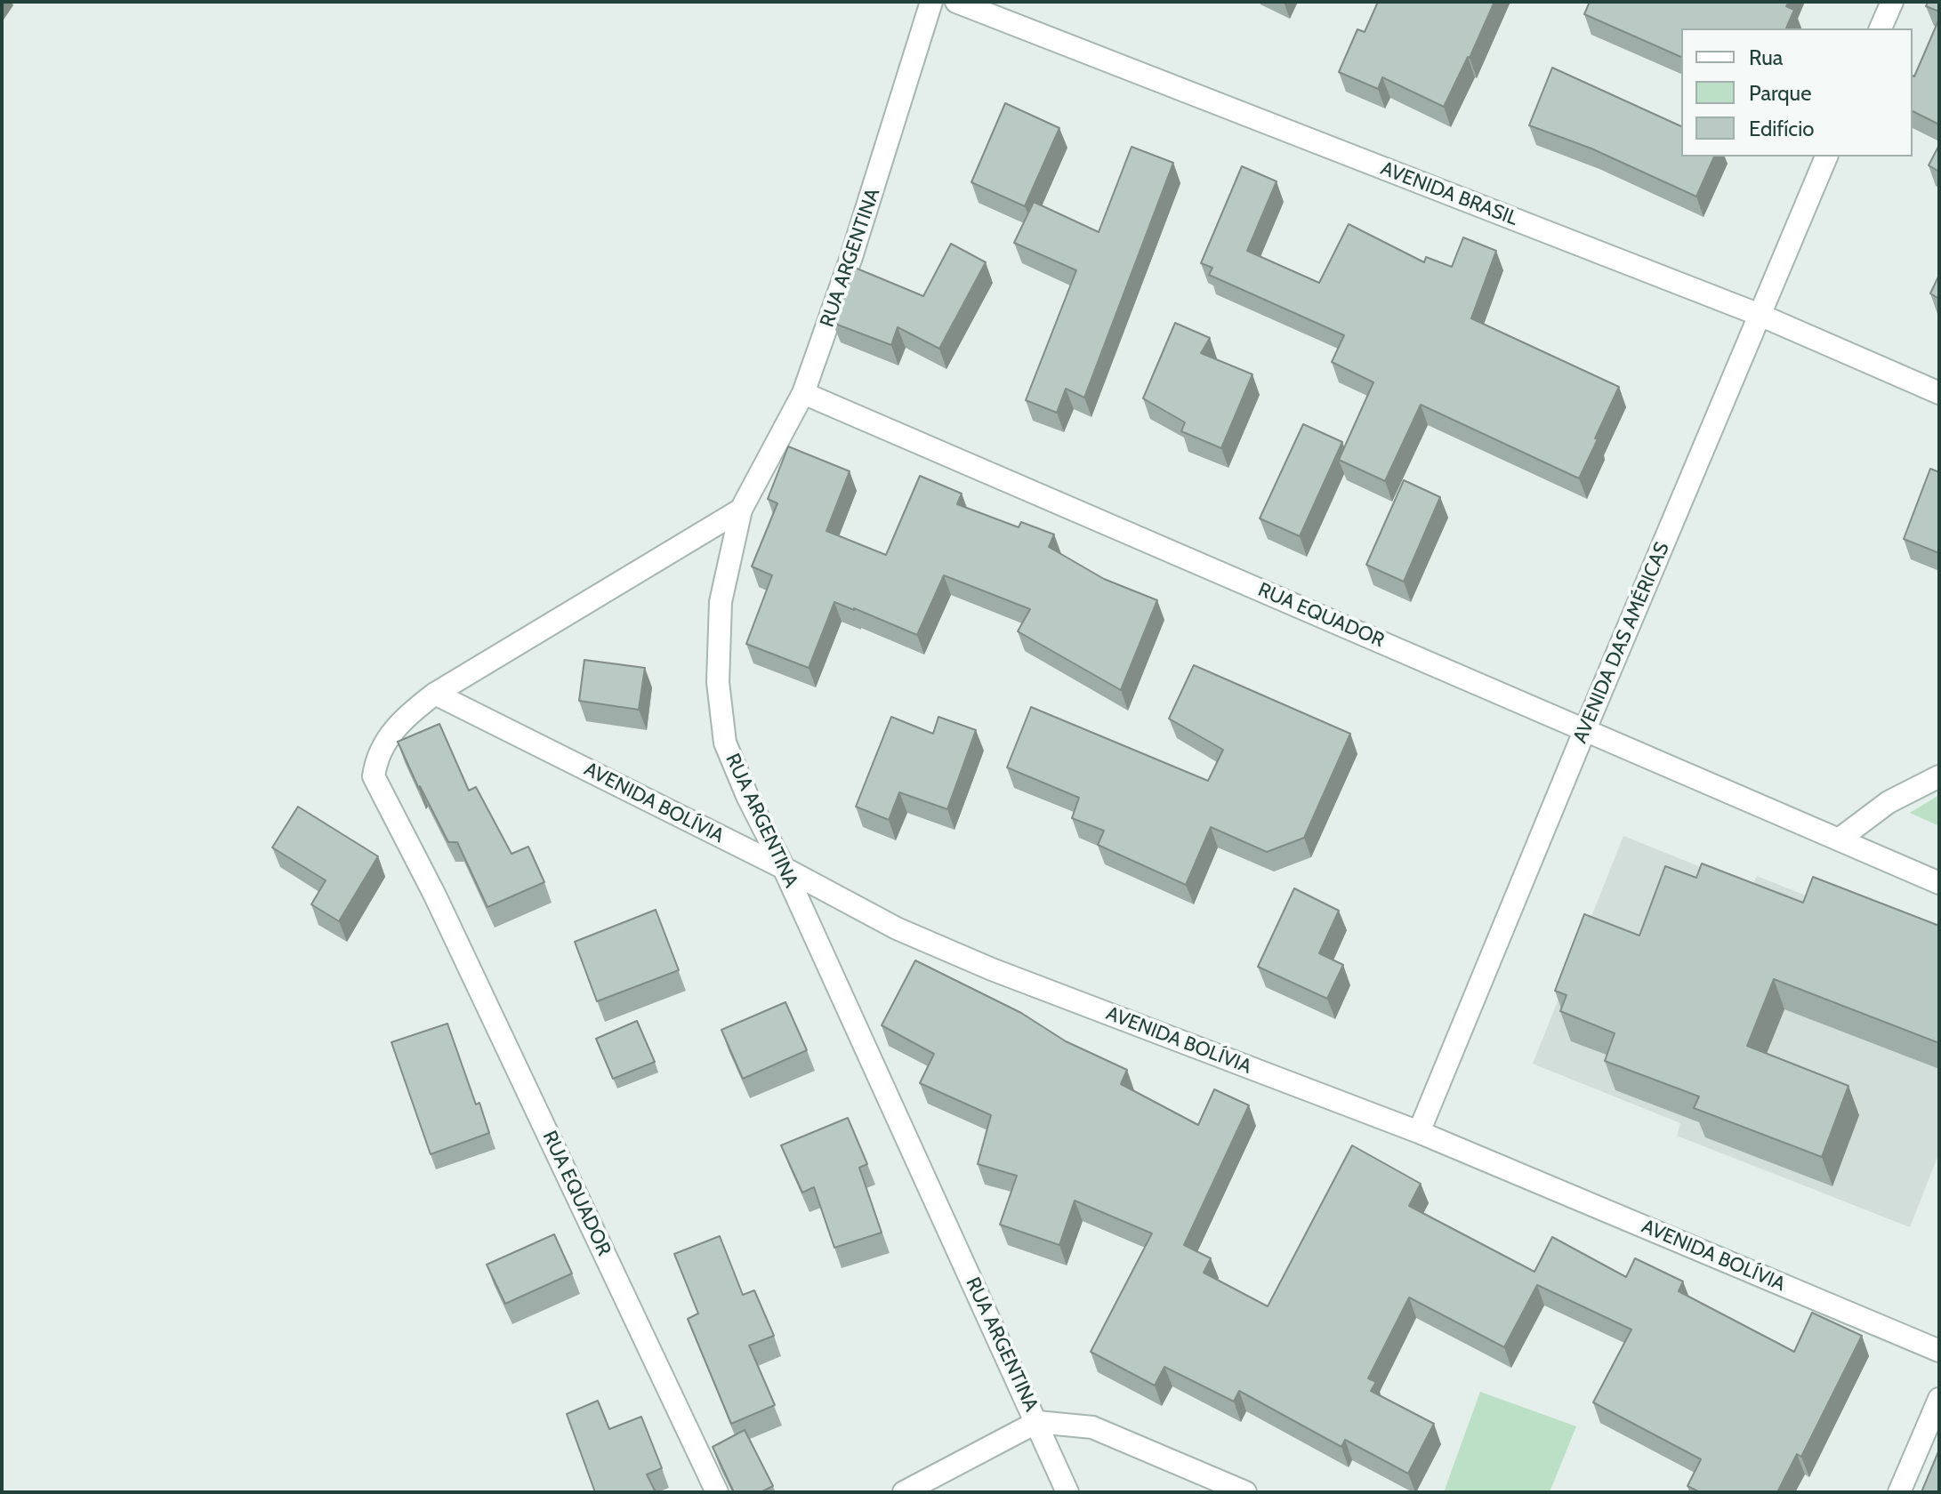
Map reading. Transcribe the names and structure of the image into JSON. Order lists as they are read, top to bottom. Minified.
{"streets":{"street":["AVENIDA BRASIL","RUA ARGENTINA","RUA EQUADOR","AVENIDA DAS AMÉRICAS","AVENIDA BOLÍVIA"]},"crossings":[["AVENIDA BRASIL","AVENIDA DAS AMÉRICAS"],["RUA ARGENTINA","RUA EQUADOR"],["RUA ARGENTINA","AVENIDA BOLÍVIA"],["RUA EQUADOR","AVENIDA DAS AMÉRICAS"],["RUA EQUADOR","AVENIDA BOLÍVIA"],["AVENIDA DAS AMÉRICAS","AVENIDA BOLÍVIA"]],"legend":["Rua","Parque","Edifício"]}
